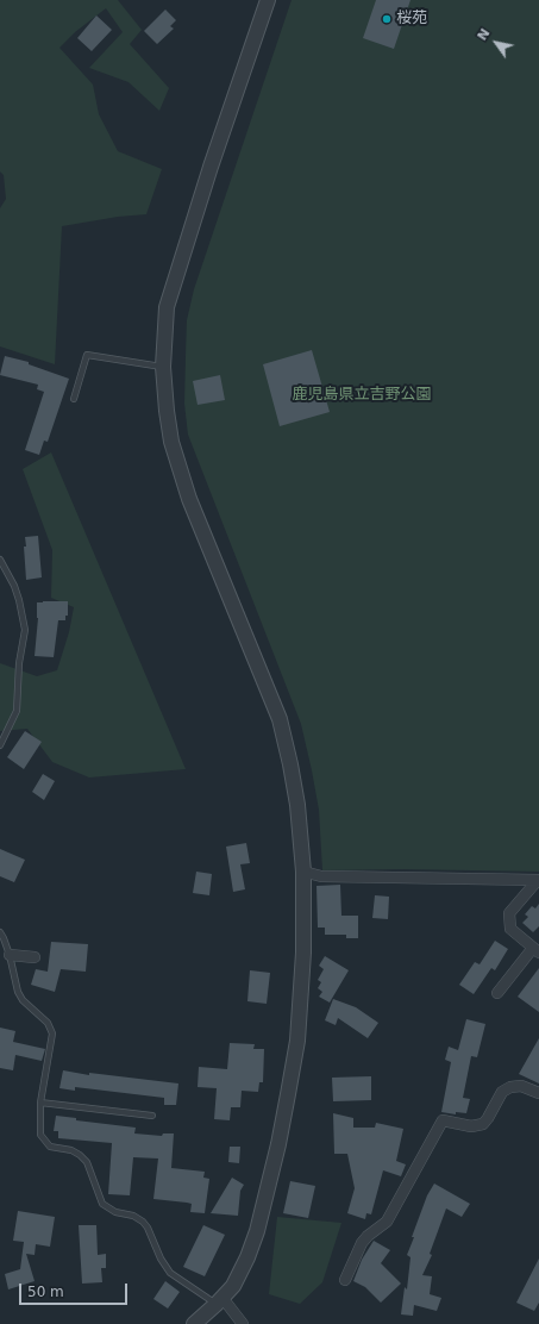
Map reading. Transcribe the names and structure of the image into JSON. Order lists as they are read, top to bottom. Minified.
{"parks":["鹿児島県立吉野公園"],"places":["桜苑"],"scale_bar":"50 m","north":"top left"}
